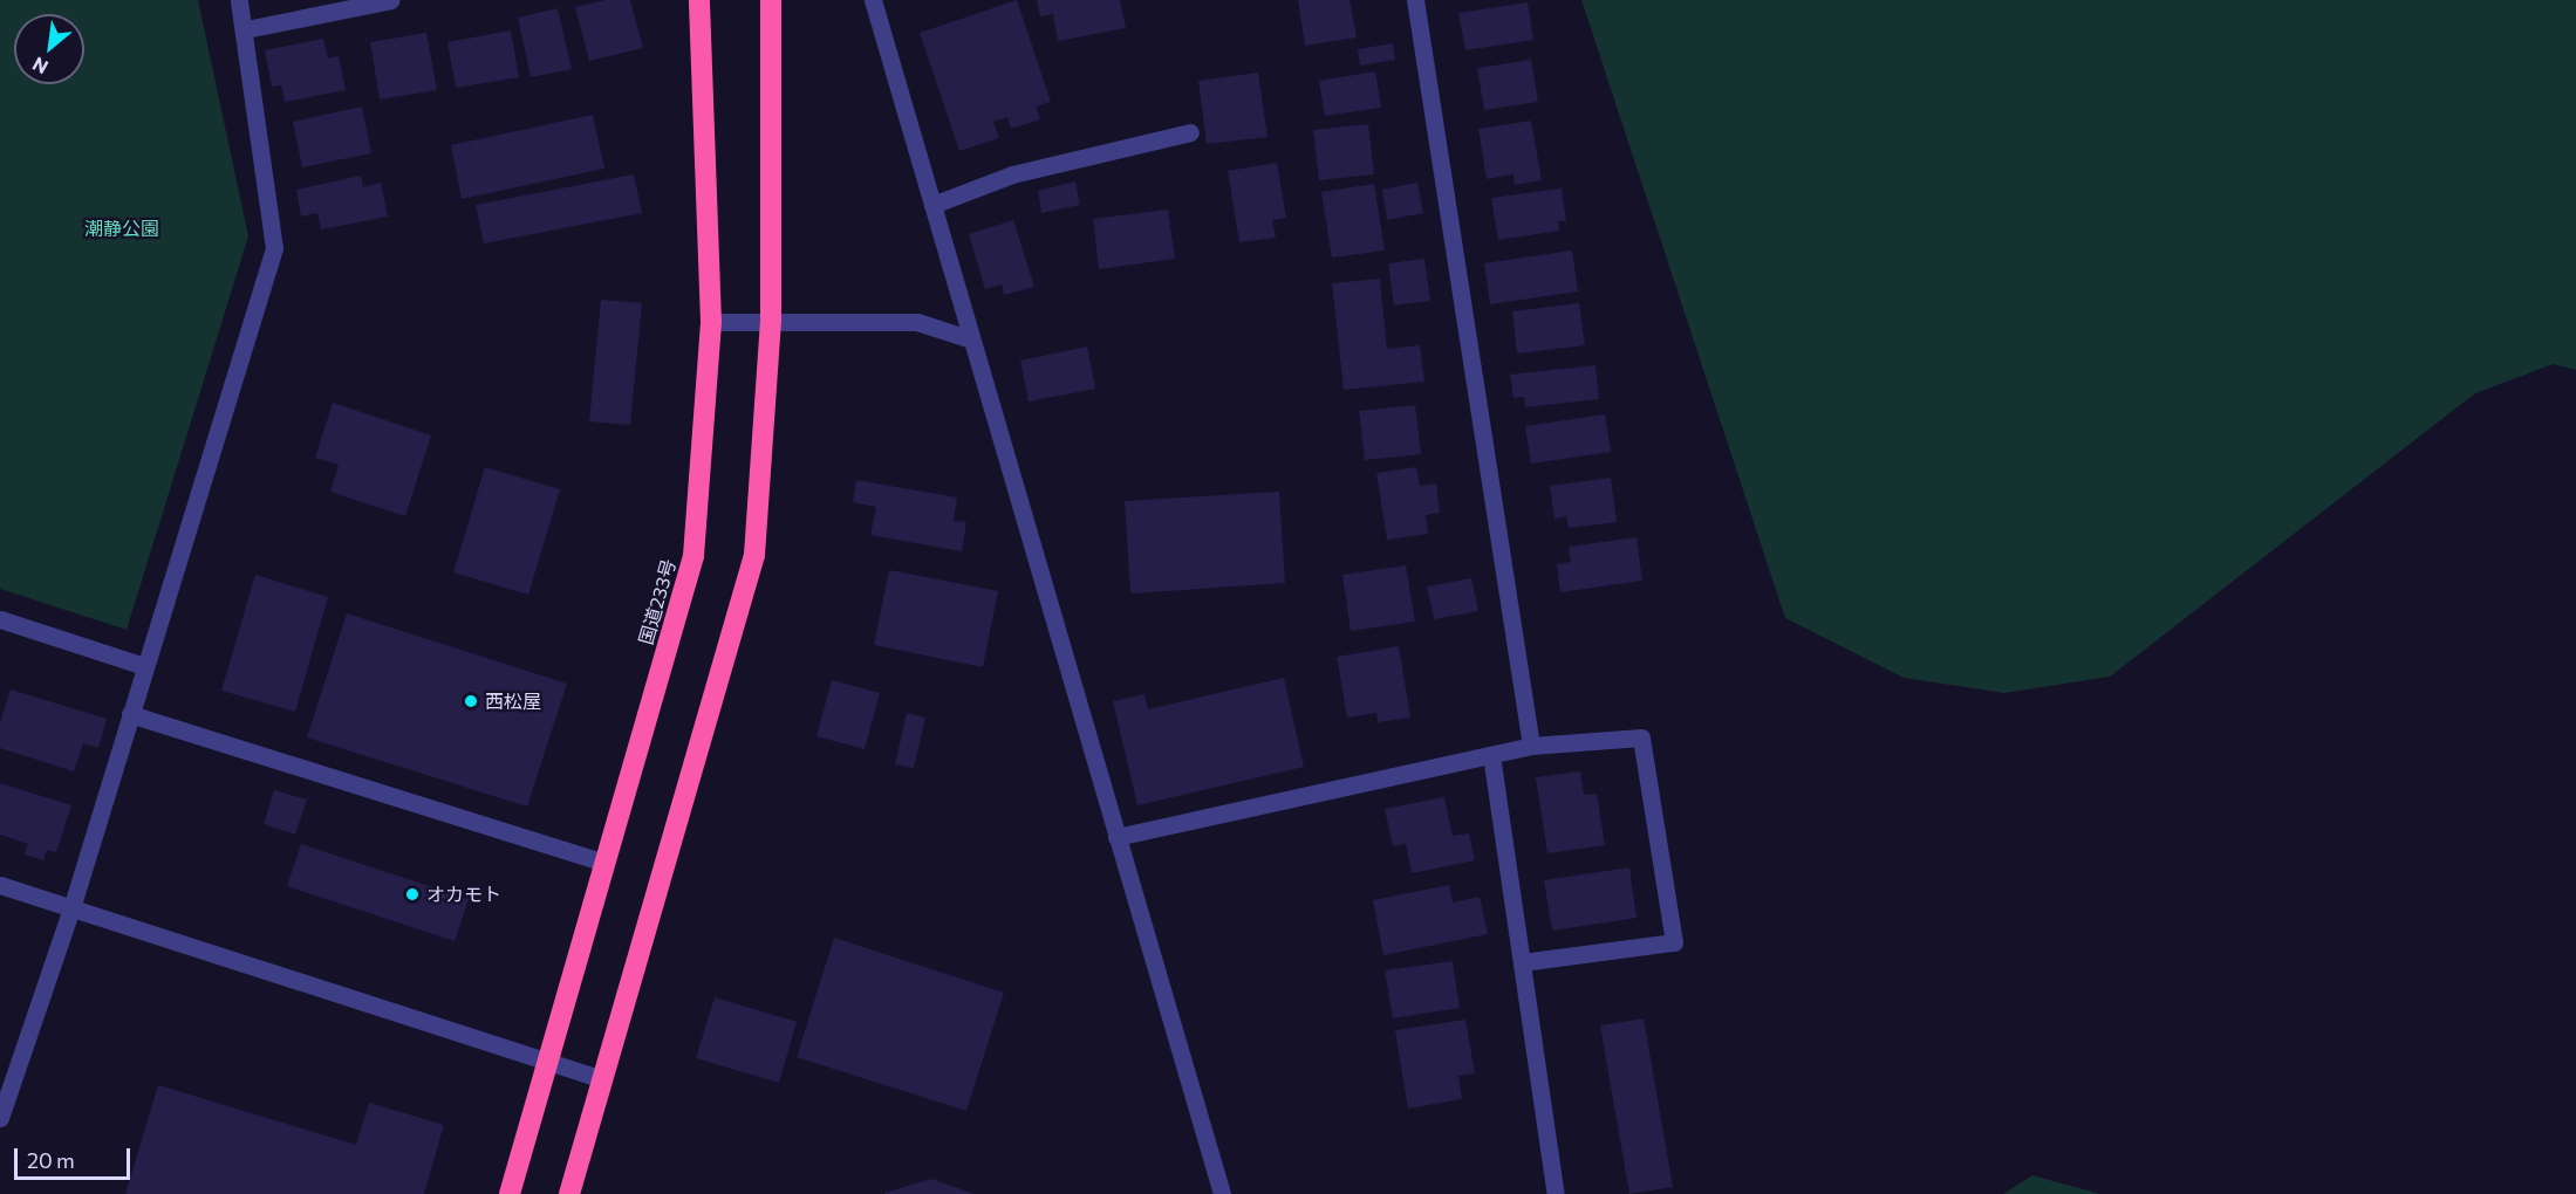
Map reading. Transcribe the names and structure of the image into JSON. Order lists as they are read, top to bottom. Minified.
{"streets":{"highway":["国道233号"]},"parks":["潮静公園"],"places":["西松屋","オカモト"],"scale_bar":"20 m","north":"bottom left"}
